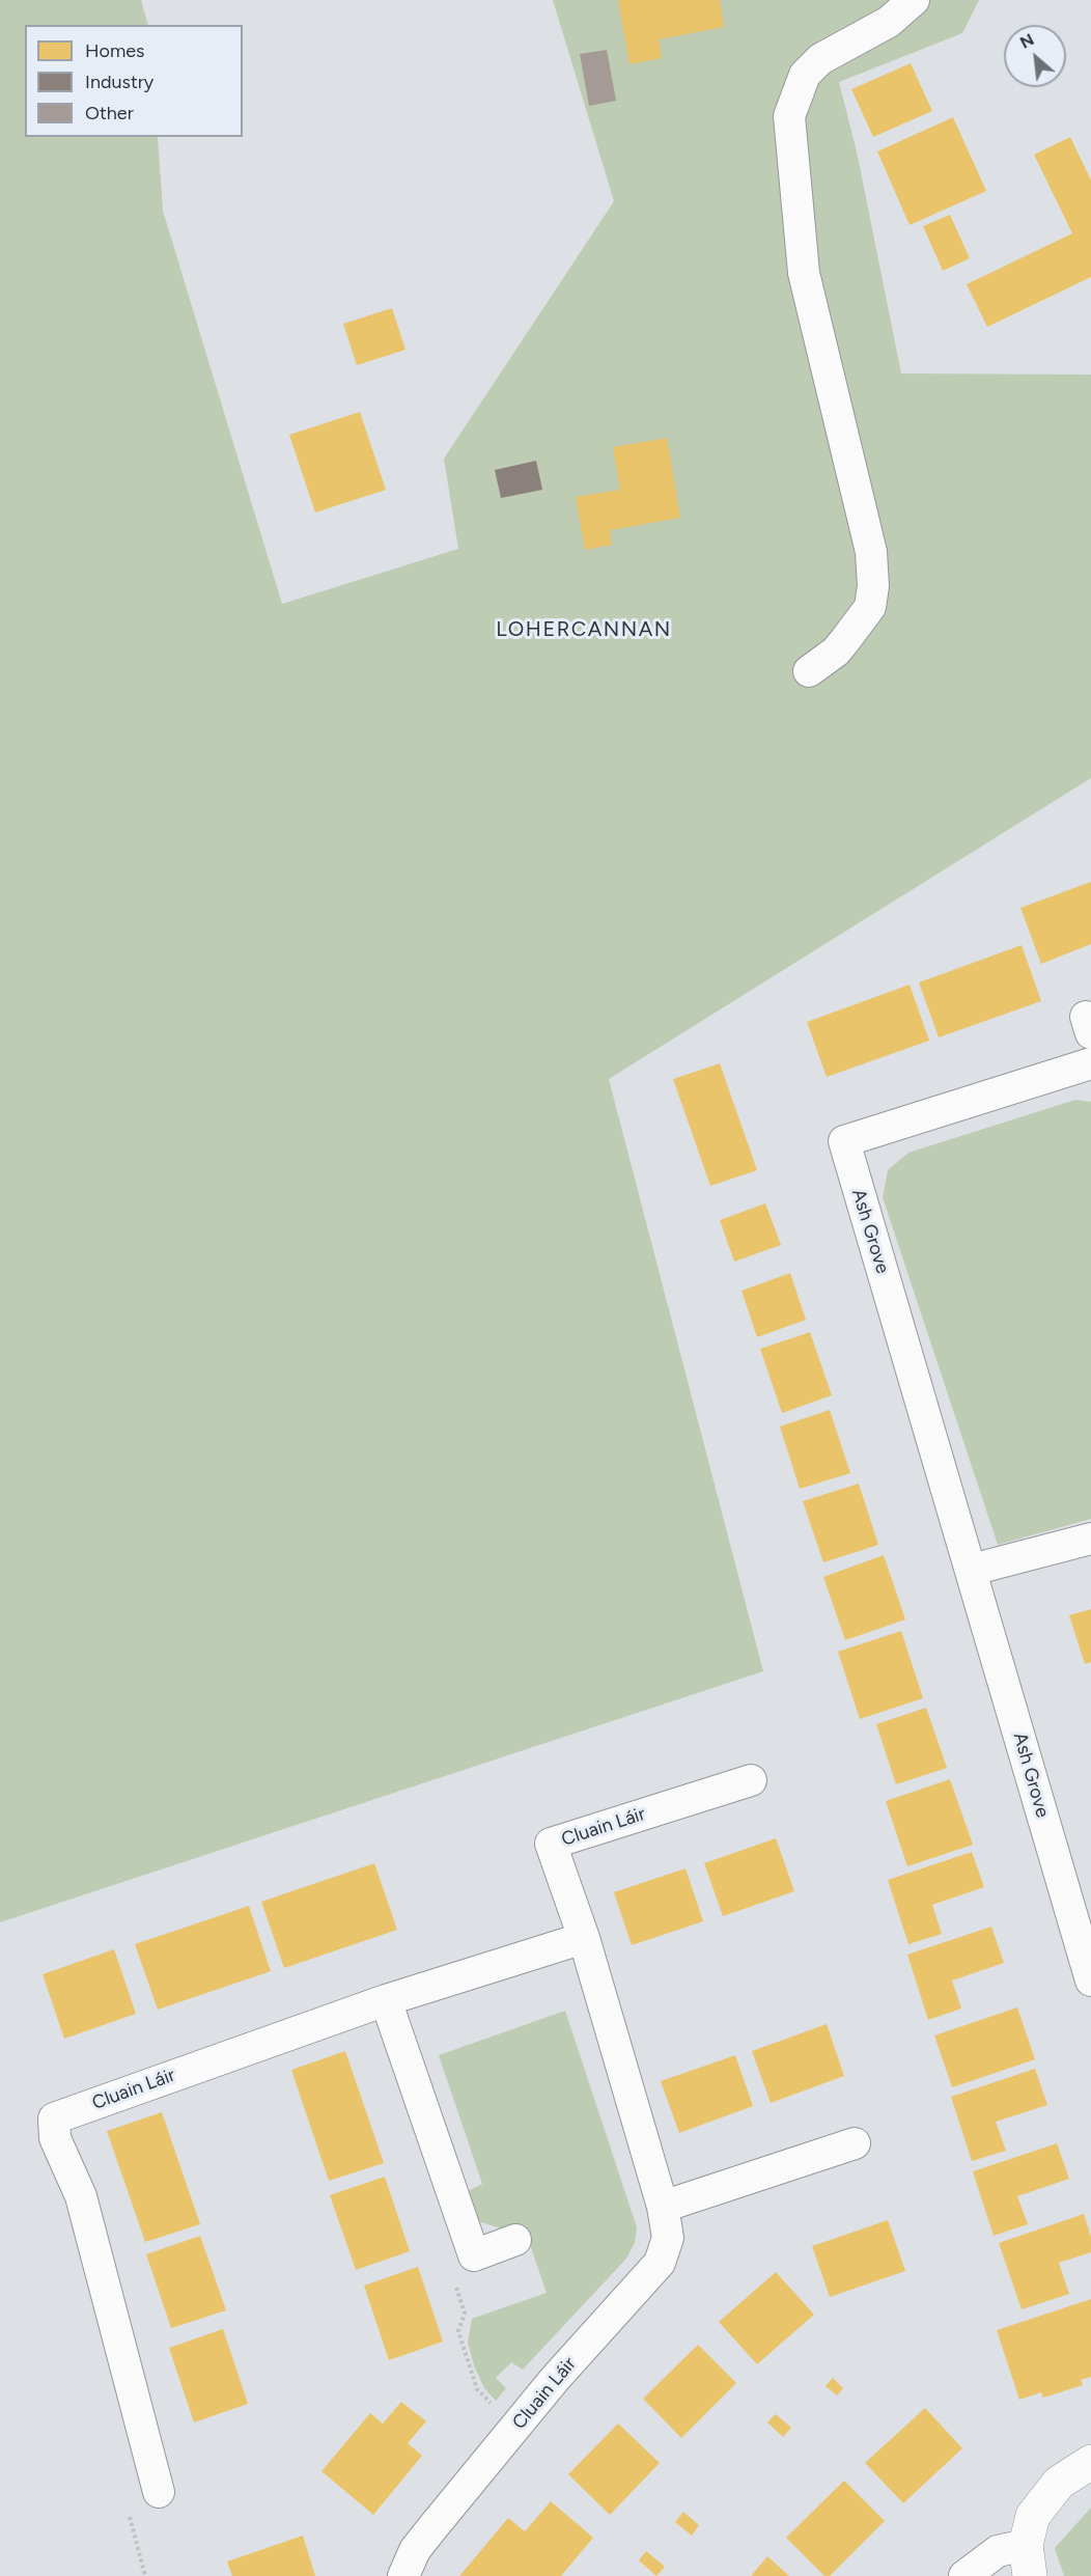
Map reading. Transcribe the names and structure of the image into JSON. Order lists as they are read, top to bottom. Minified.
{"streets":{"street":["Ash Grove","Cluain Láir"]},"districts":["LOHERCANNAN"],"legend":["Homes","Industry","Other"],"north":"top left"}
